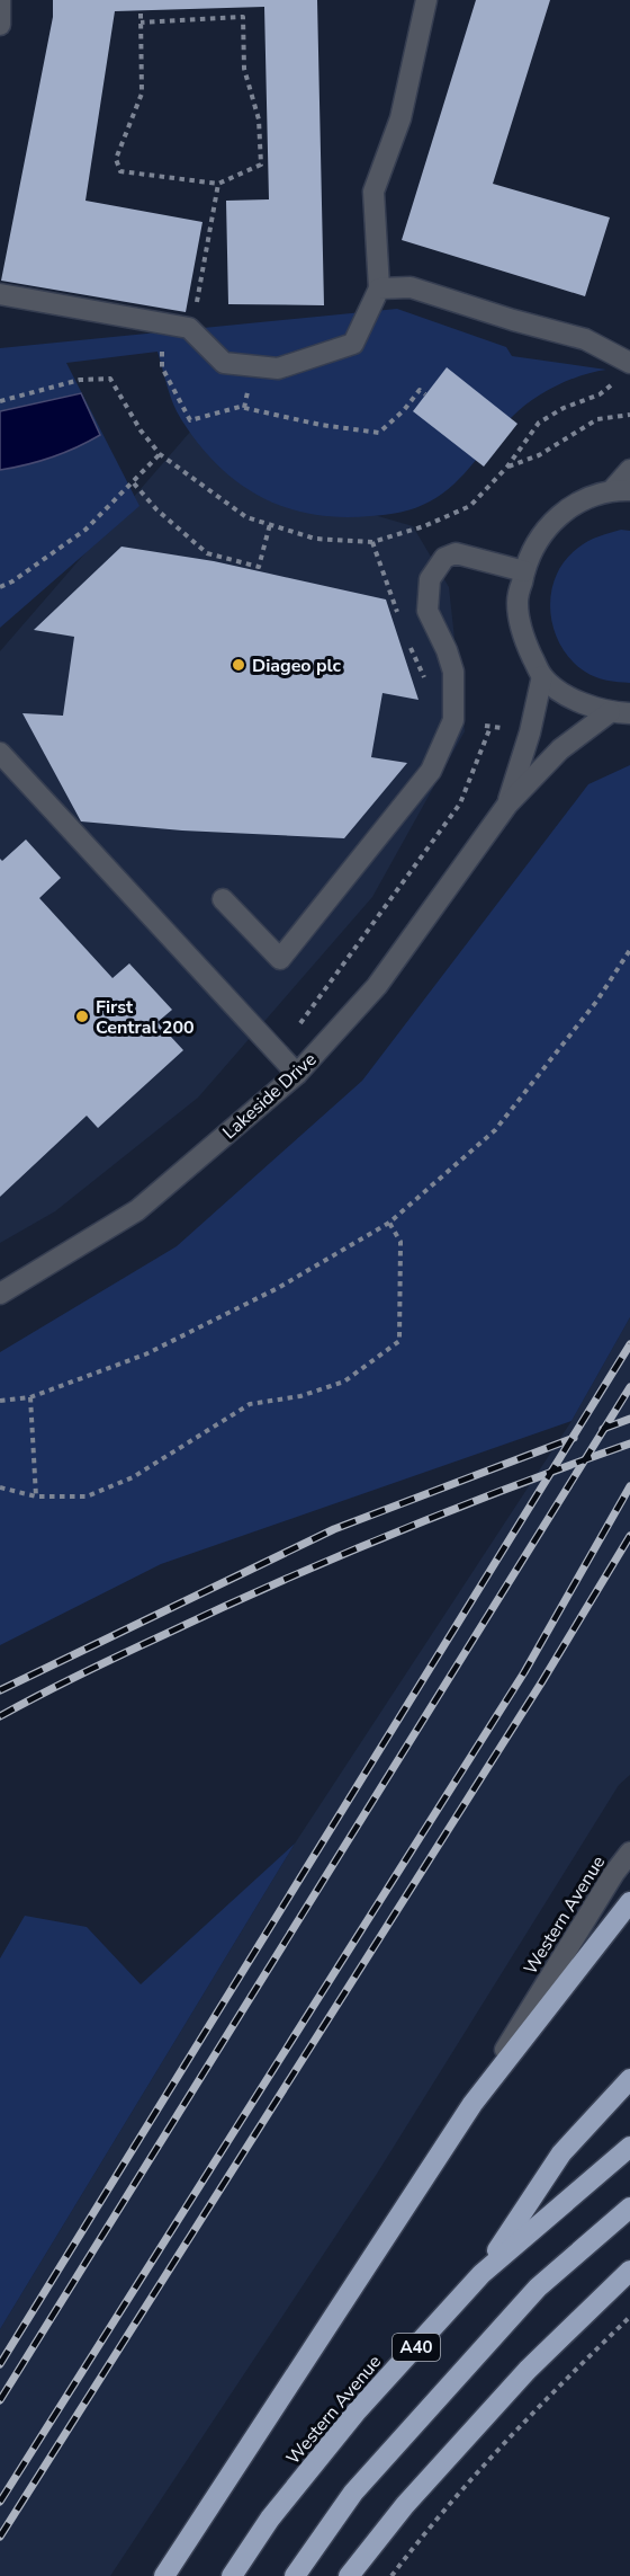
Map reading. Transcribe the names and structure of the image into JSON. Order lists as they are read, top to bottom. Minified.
{"streets":{"highway":["Western Avenue","A40"],"street":["Lakeside Drive"]},"places":["Diageo plc","First Central 200"]}
